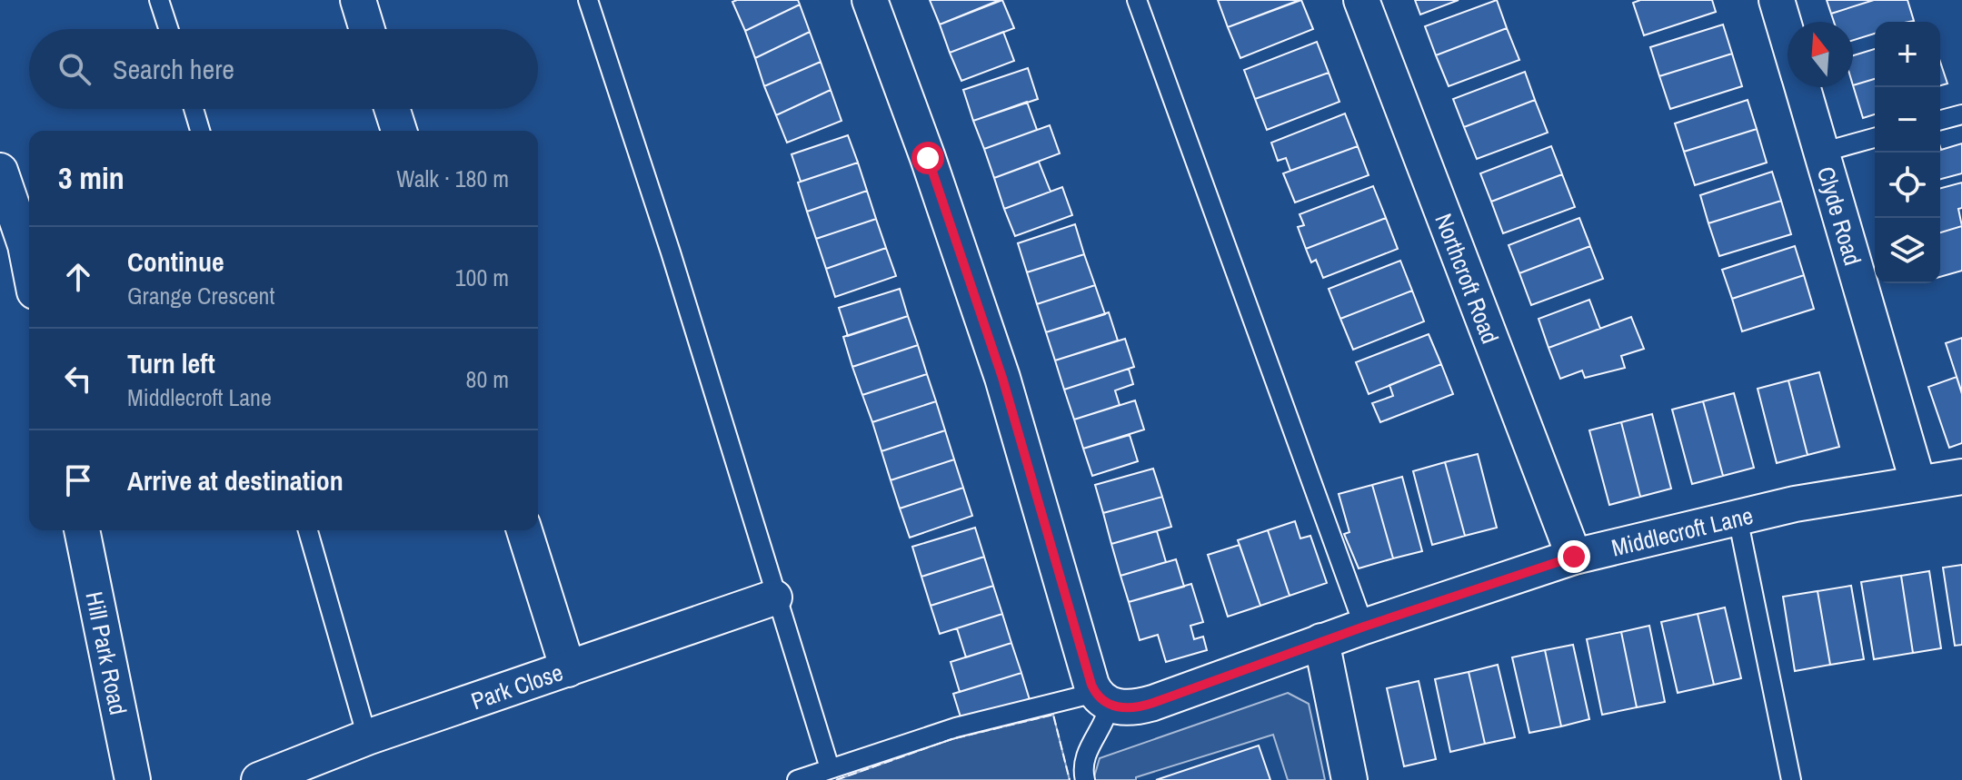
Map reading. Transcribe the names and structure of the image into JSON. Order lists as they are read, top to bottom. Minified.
{"streets":{"street":["Clyde Road","Northcroft Road","Middlecroft Lane","Hill Park Road","Park Close"]},"crossings":[["Clyde Road","Middlecroft Lane"],["Northcroft Road","Middlecroft Lane"]],"north":"top","page":{"map_buttons":["+","−"],"search":"Search here","heading":["3 min","Walk · 180 m"],"list":[["Continue","Grange Crescent","100 m"],["Turn left","Middlecroft Lane","80 m"],"Arrive at destination"]}}
